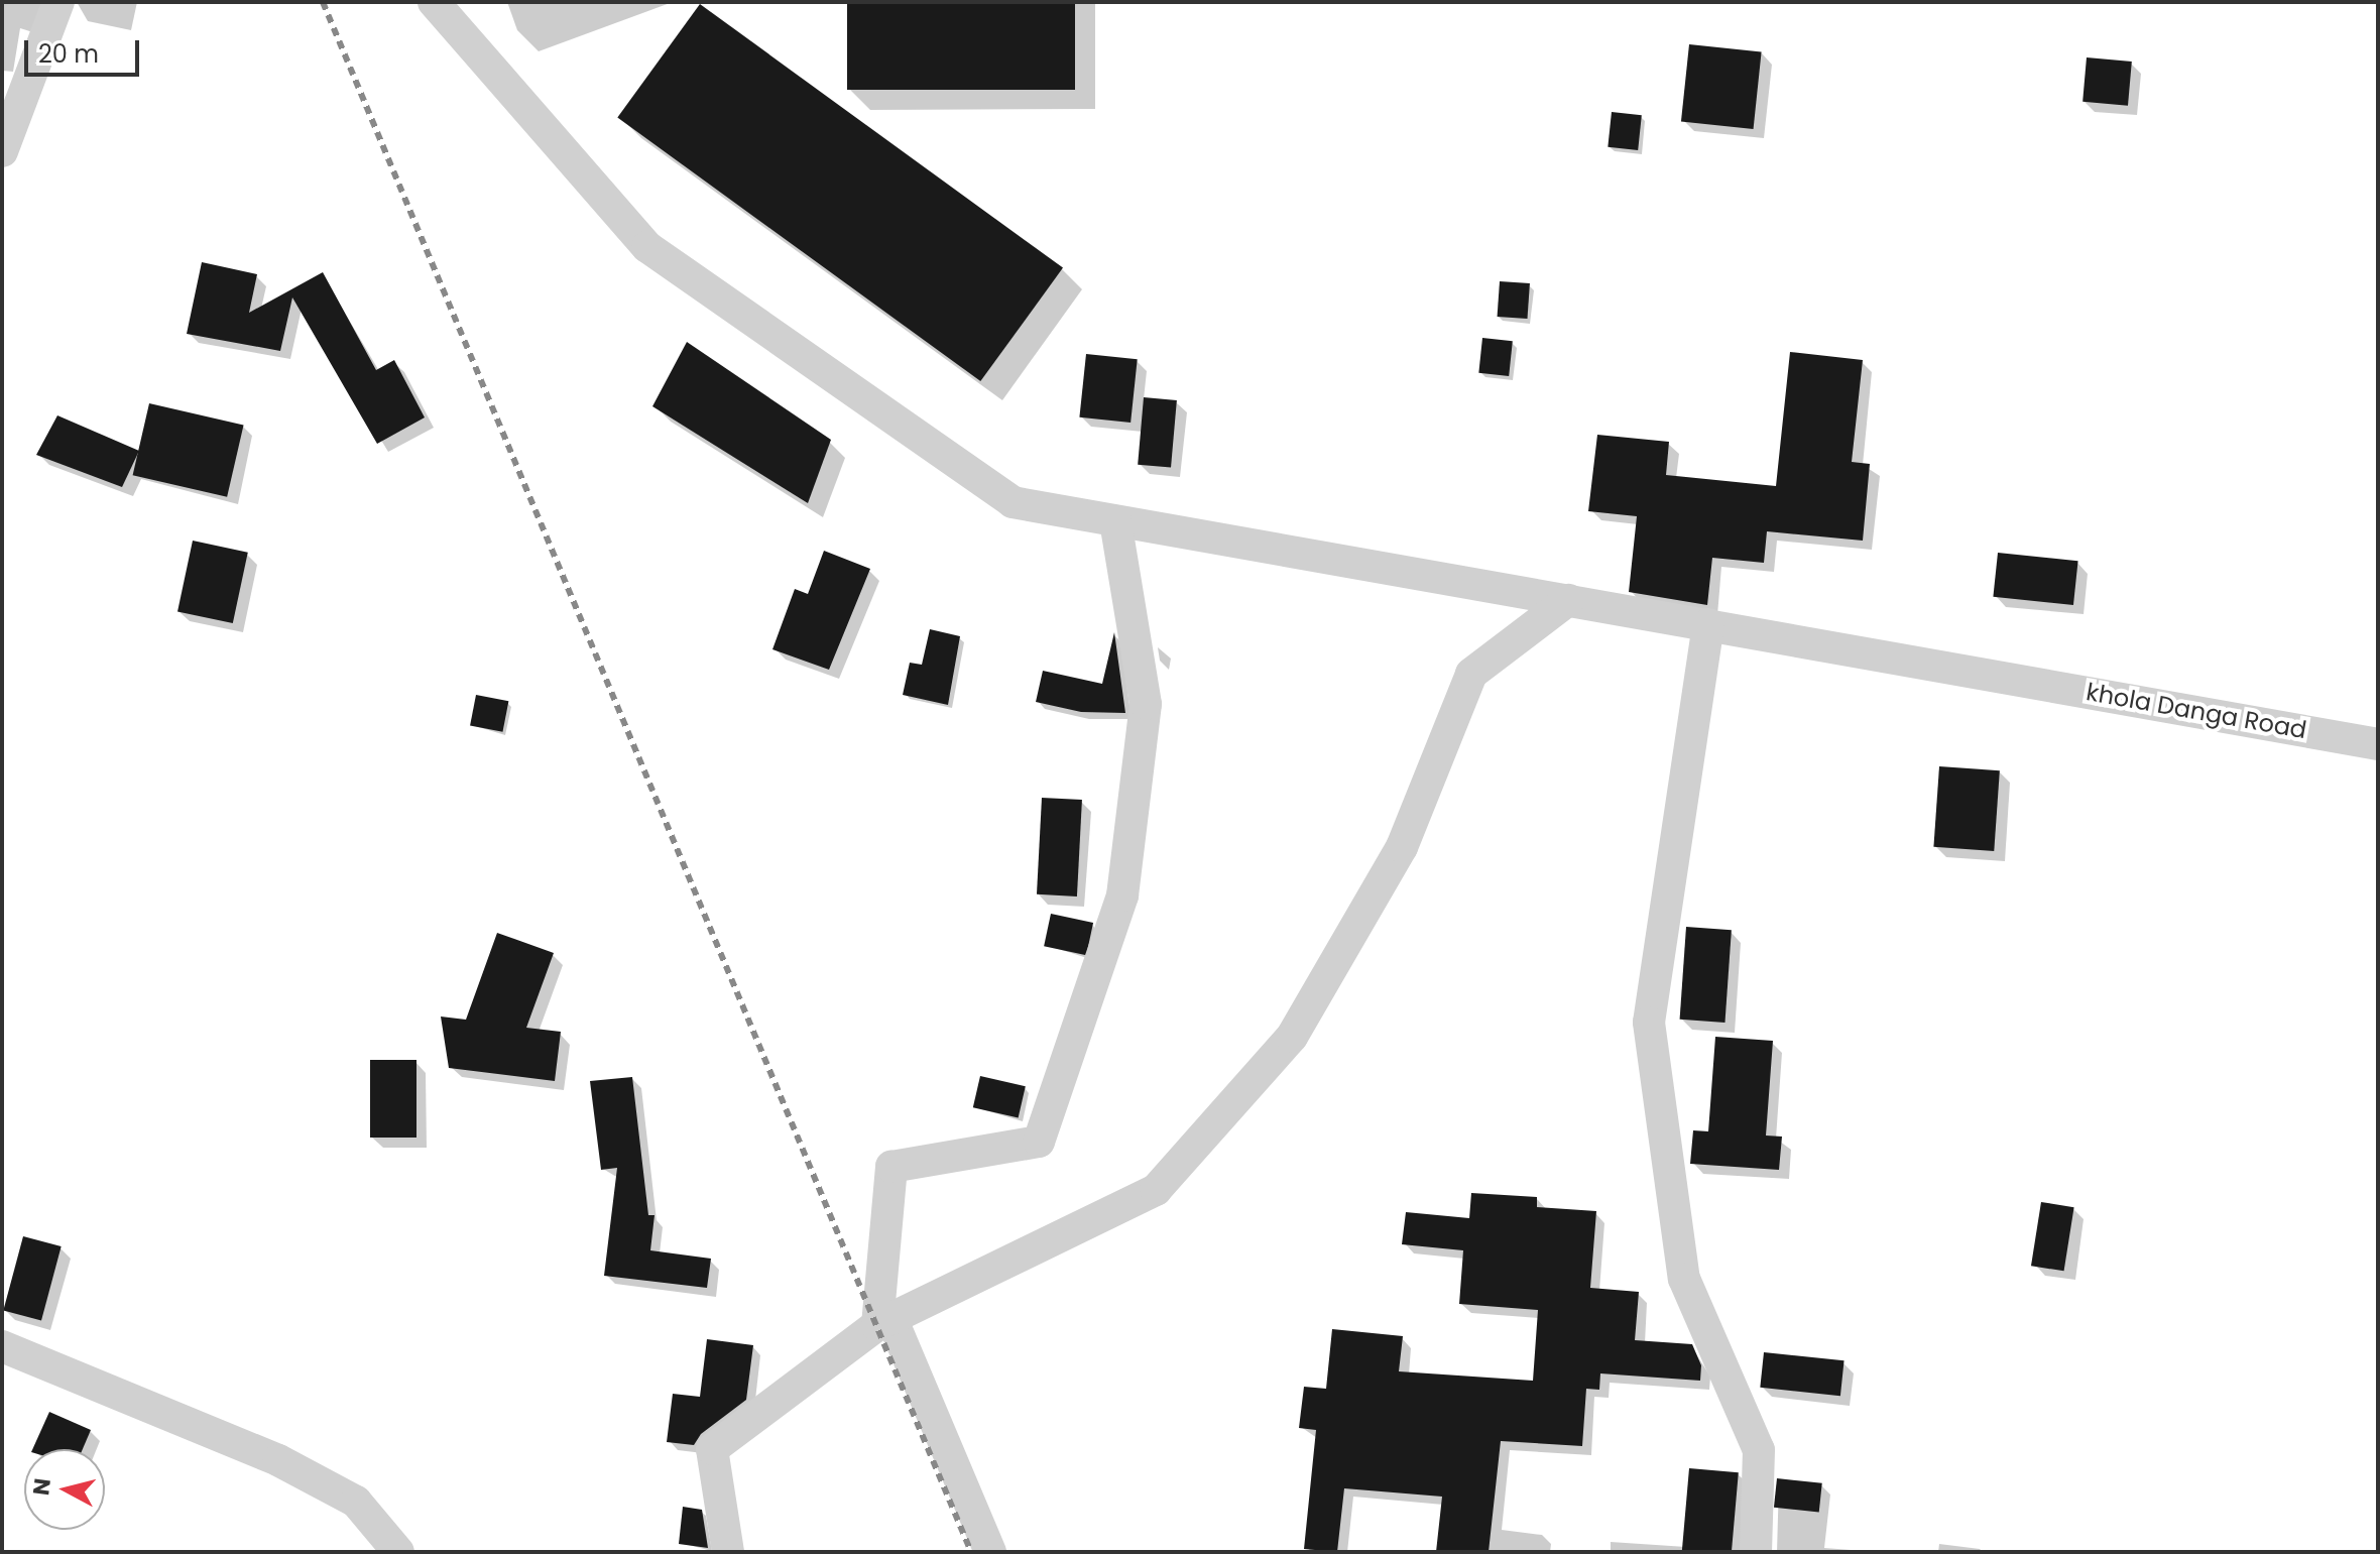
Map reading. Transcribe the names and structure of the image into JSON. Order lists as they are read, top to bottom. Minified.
{"streets":{"street":["khola Danga Road"]},"scale_bar":"20 m","north":"left"}
